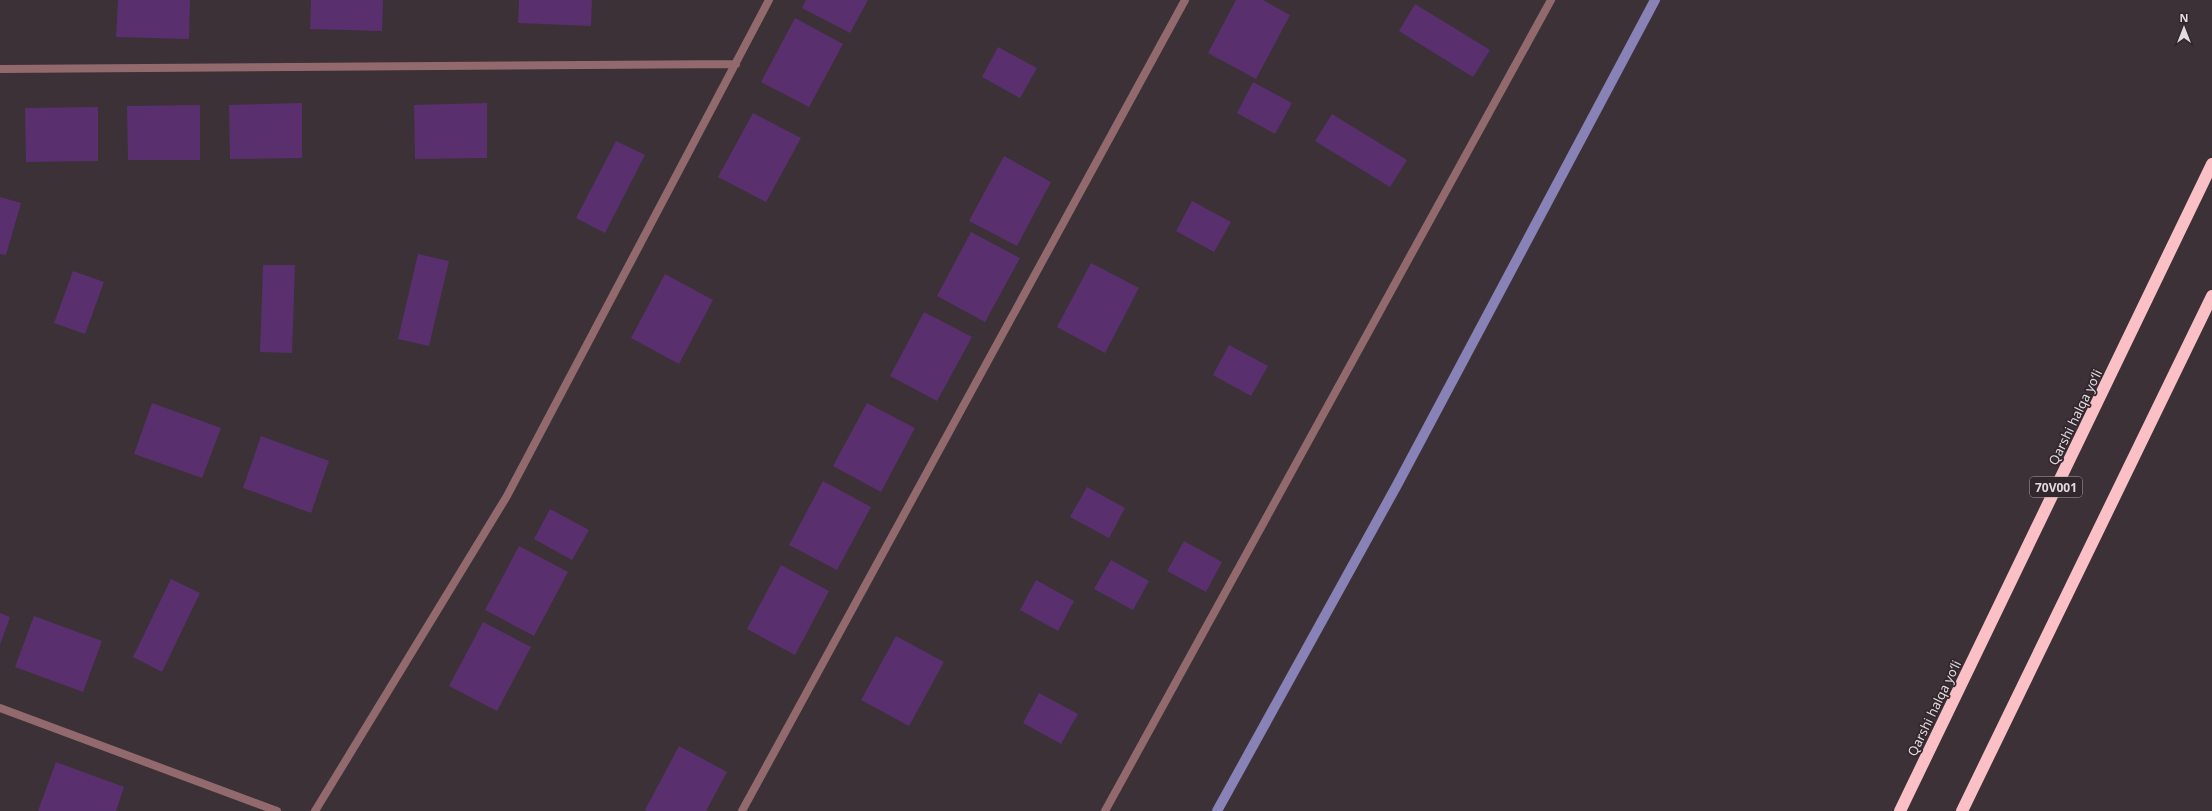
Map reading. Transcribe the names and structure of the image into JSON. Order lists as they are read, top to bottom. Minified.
{"streets":{"highway":["Qarshi halqa yoʻli","70V001"]},"north":"top"}
